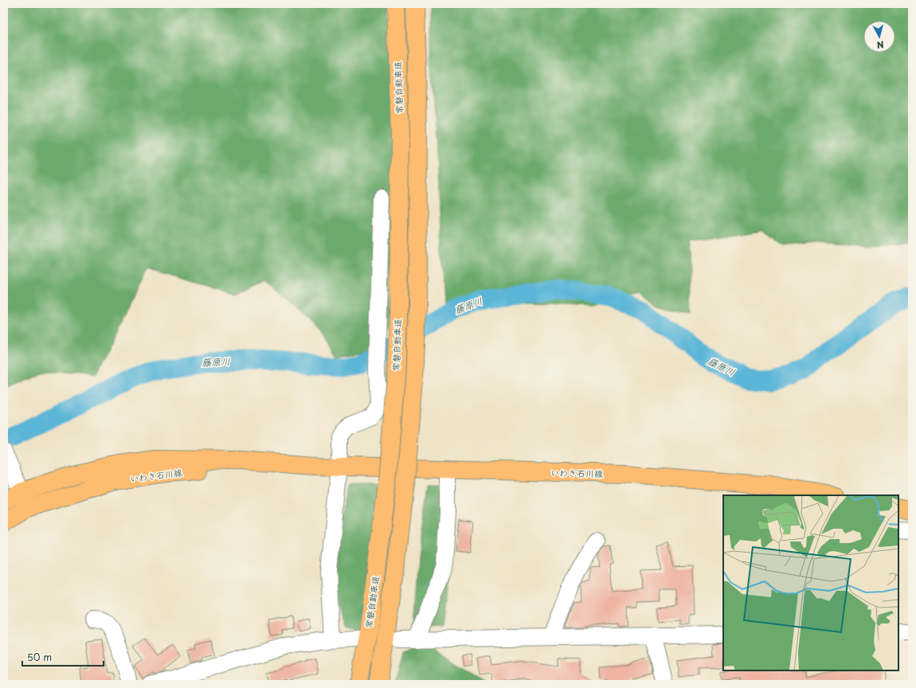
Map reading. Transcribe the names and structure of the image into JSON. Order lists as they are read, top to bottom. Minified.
{"streets":{"main road":["常磐自動車道","いわき石川線"]},"water":["藤原川"],"scale_bar":"50 m","north":"bottom"}
